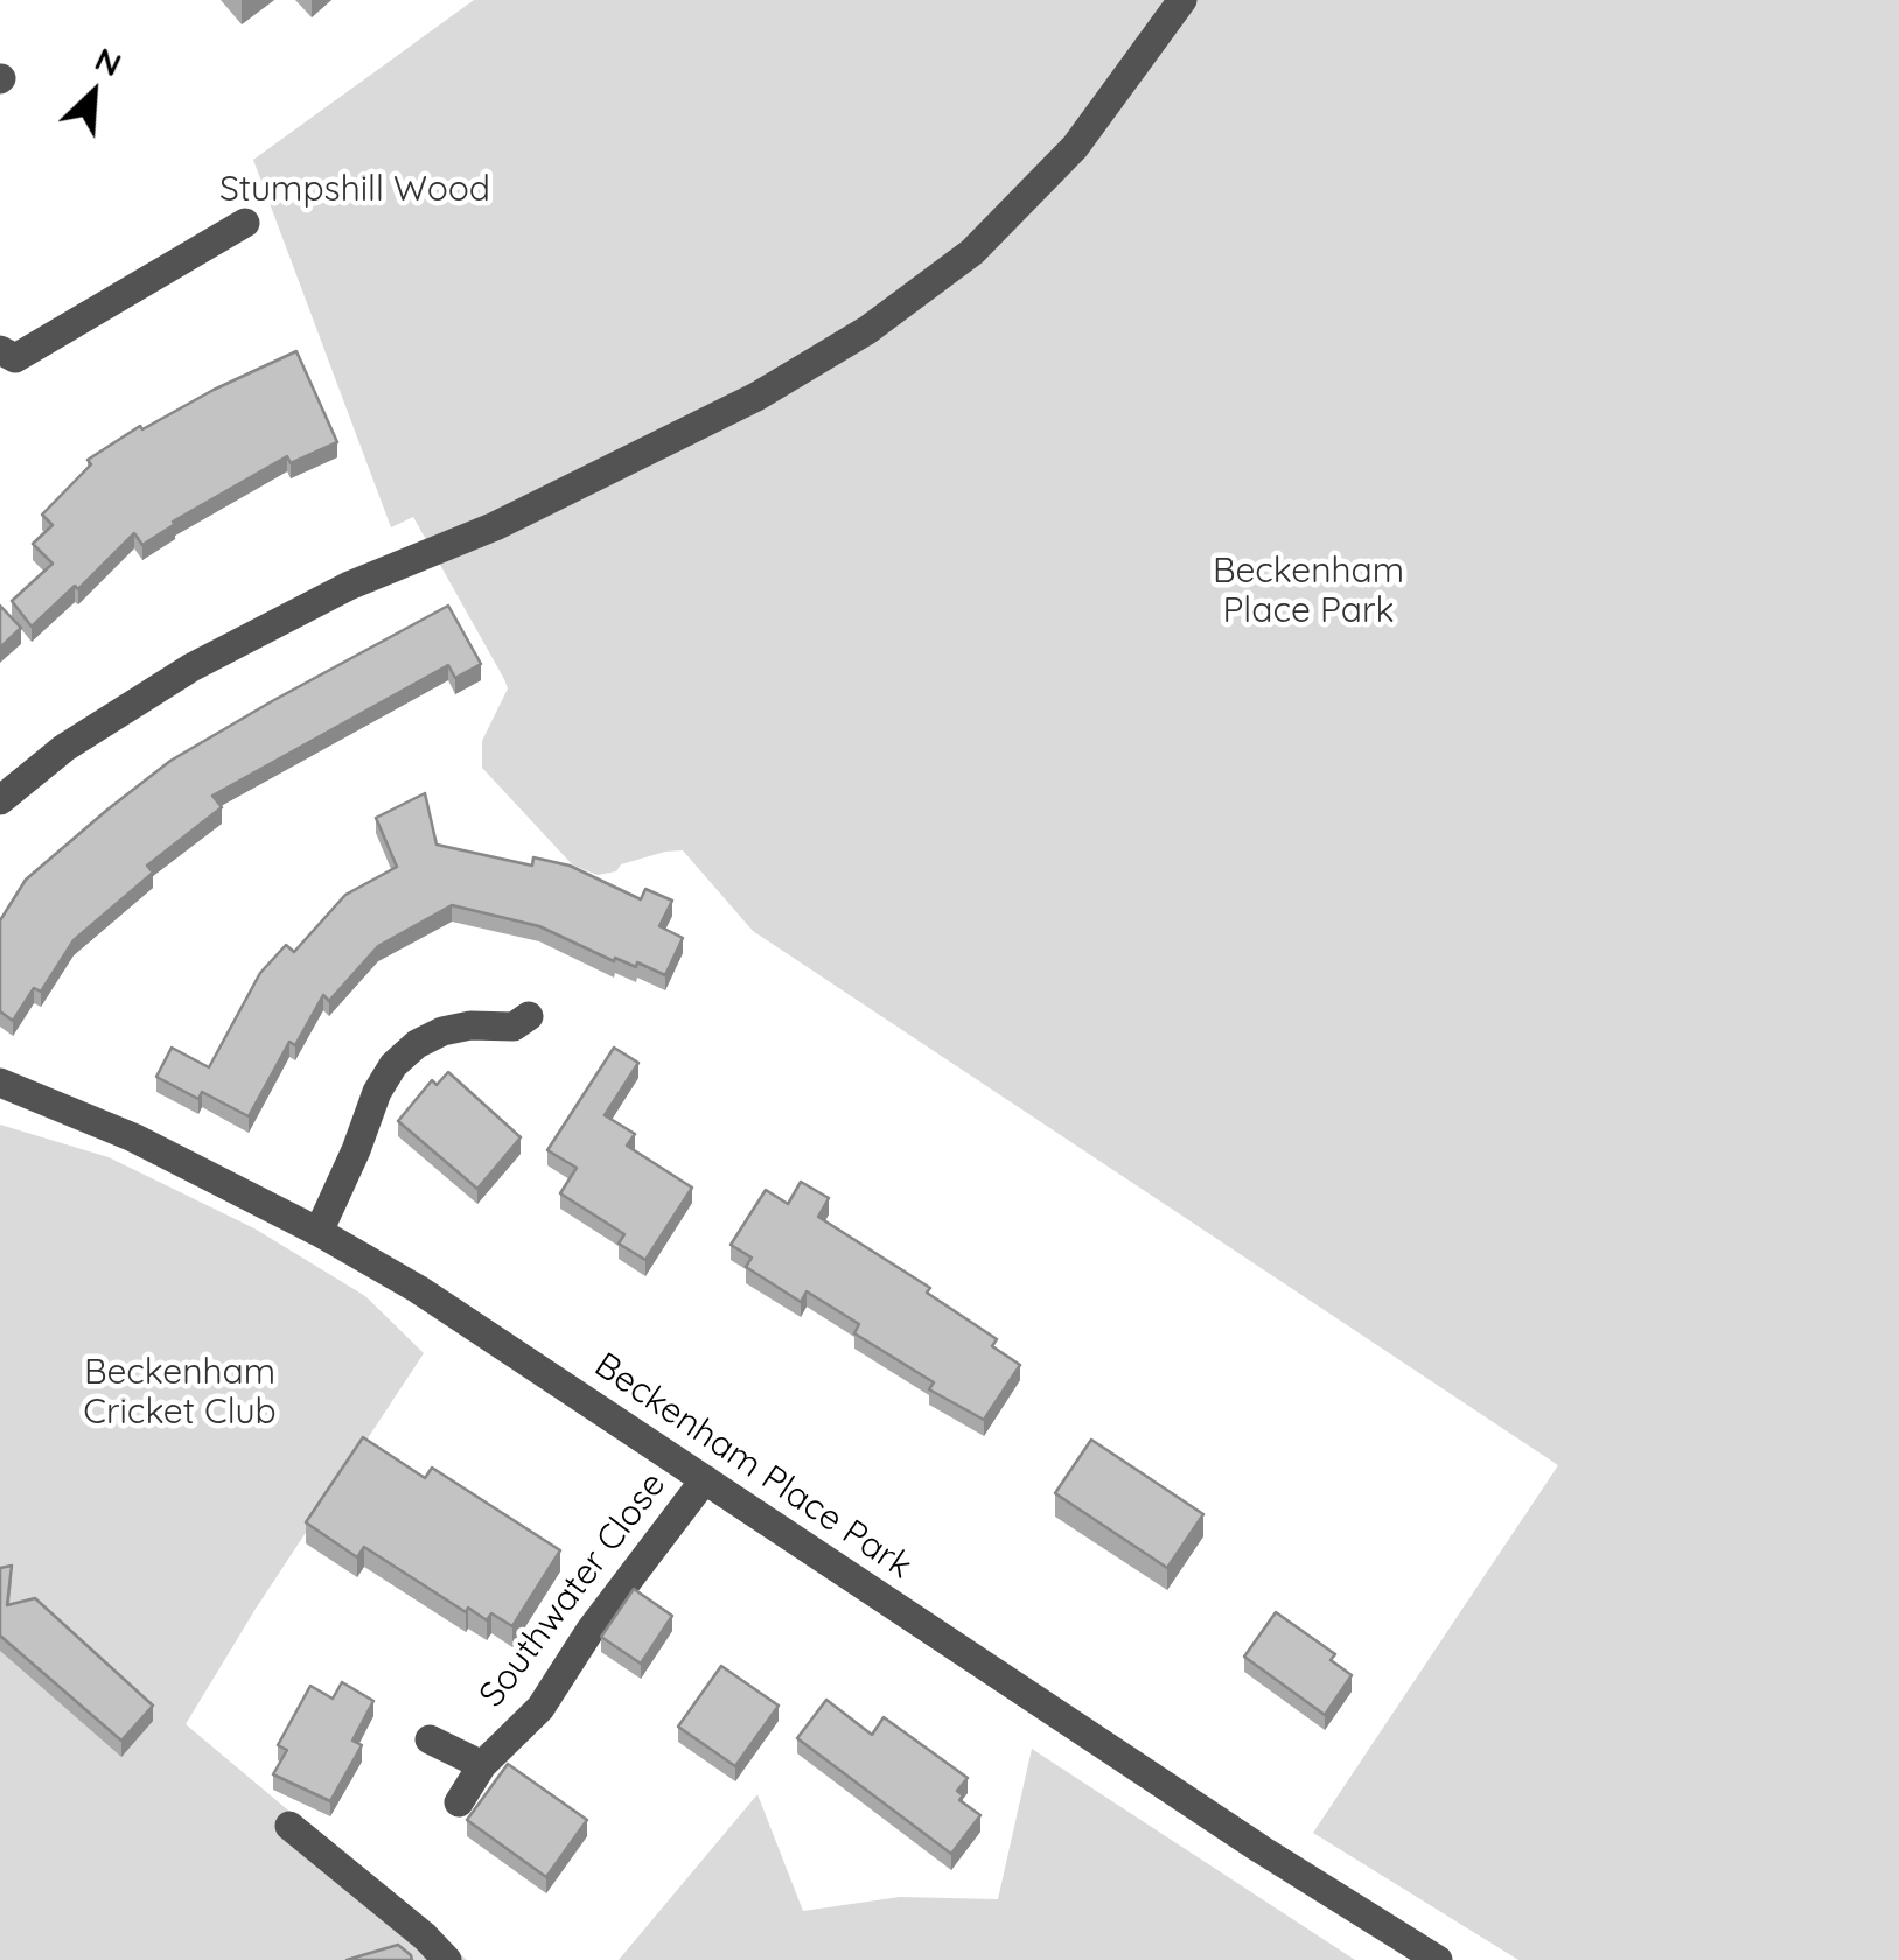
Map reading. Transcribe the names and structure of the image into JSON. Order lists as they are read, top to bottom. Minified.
{"streets":{"street":["Beckenham Place Park","Southwater Close"]},"crossings":[["Beckenham Place Park","Southwater Close"]],"parks":["Stumpshill Wood","Beckenham Place Park","Beckenham Cricket Club"],"north":"top right"}
